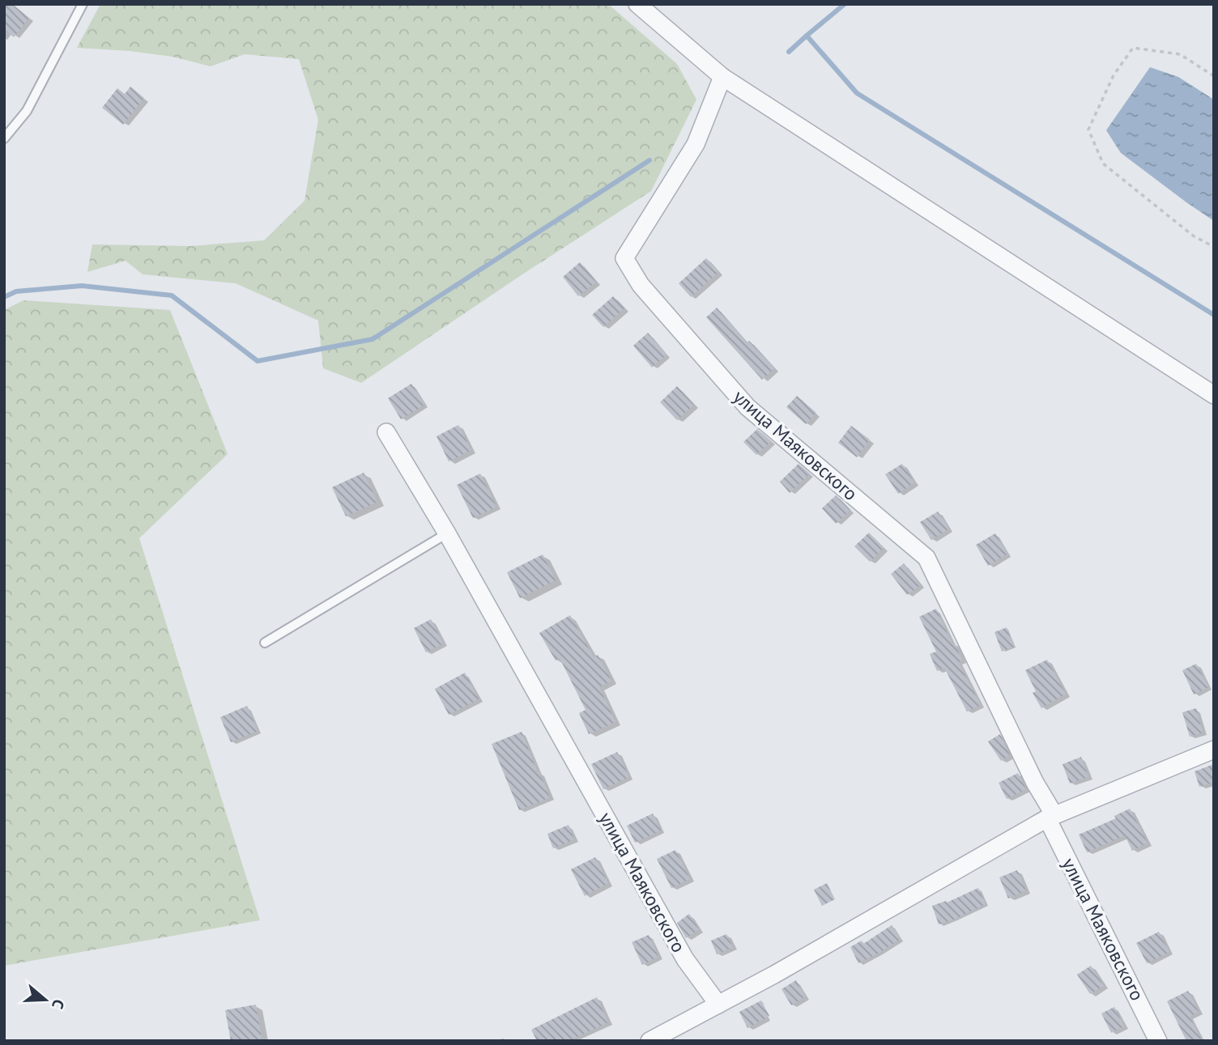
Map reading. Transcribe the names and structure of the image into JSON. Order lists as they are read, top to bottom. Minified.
{"streets":{"street":["улица Маяковского"]},"north":"right"}
